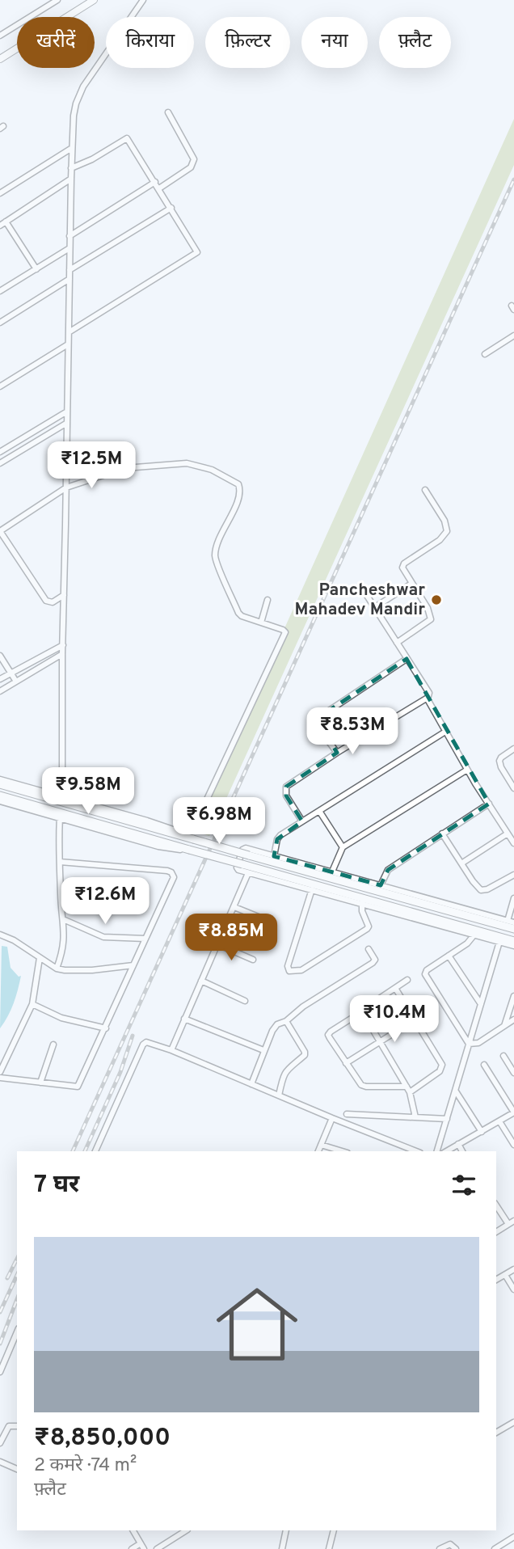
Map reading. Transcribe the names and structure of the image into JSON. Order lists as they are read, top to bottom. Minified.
{"places":["Pancheshwar Mahadev Mandir"],"page":{"chip":["खरीदें","किराया","फ़िल्टर","नया","फ़्लैट"],"price":["₹12.5M","₹8.53M","₹9.58M","₹6.98M","₹12.6M","₹8.85M","₹10.4M"],"heading":"7 घर","list":[{"name":"₹8,850,000","note":"2 कमरे · 74 m² · फ़्लैट"}]}}
